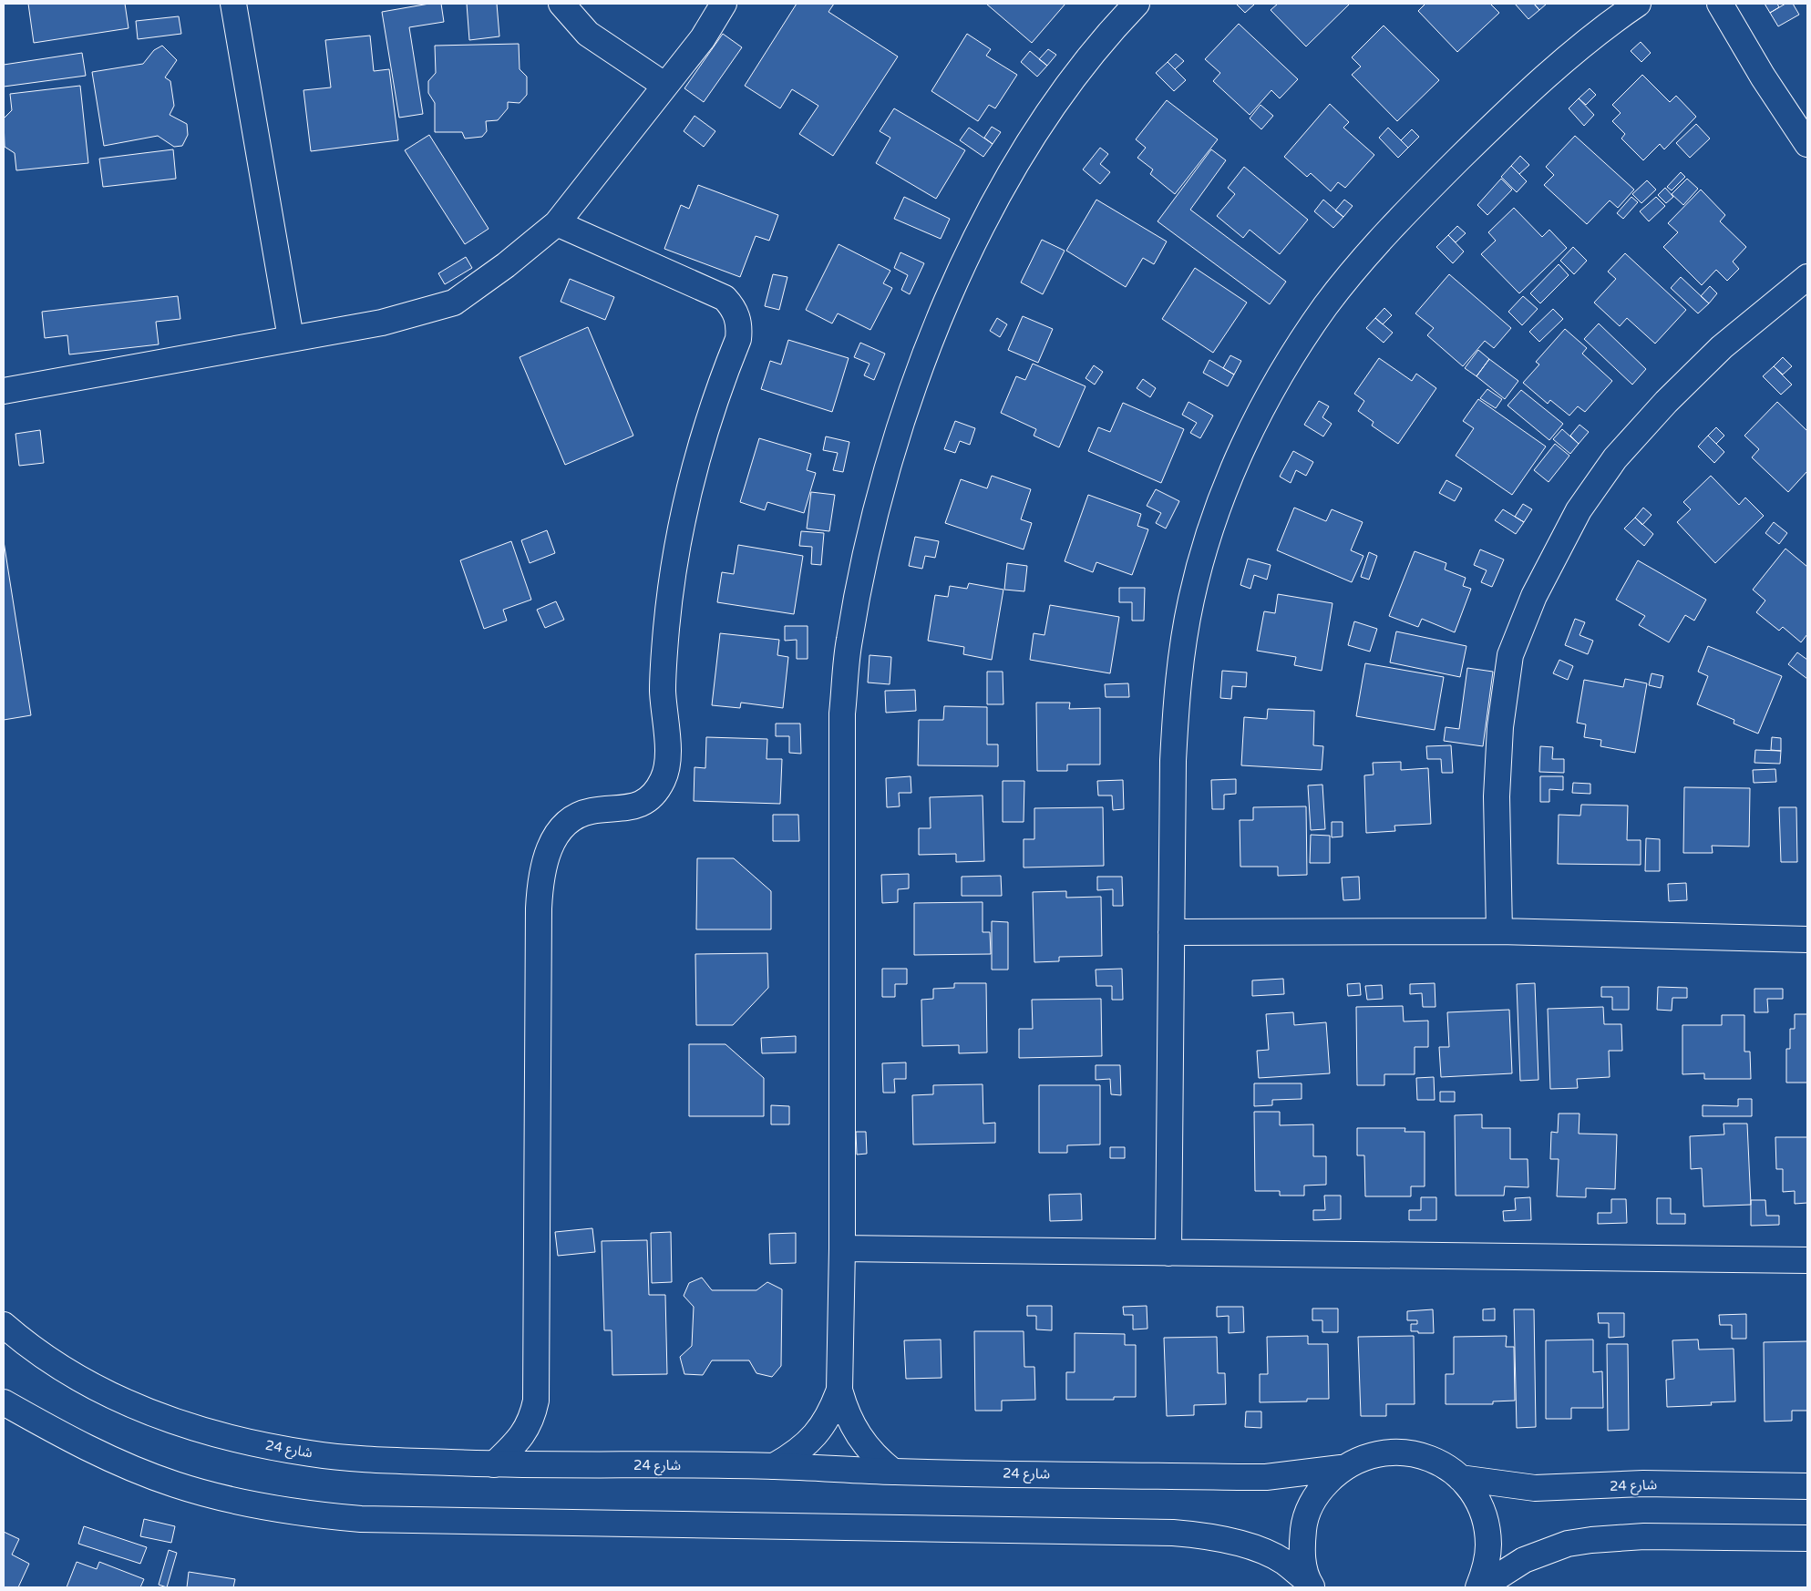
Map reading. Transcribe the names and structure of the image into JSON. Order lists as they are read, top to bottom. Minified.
{"streets":{"street":["شارع 24"]}}
